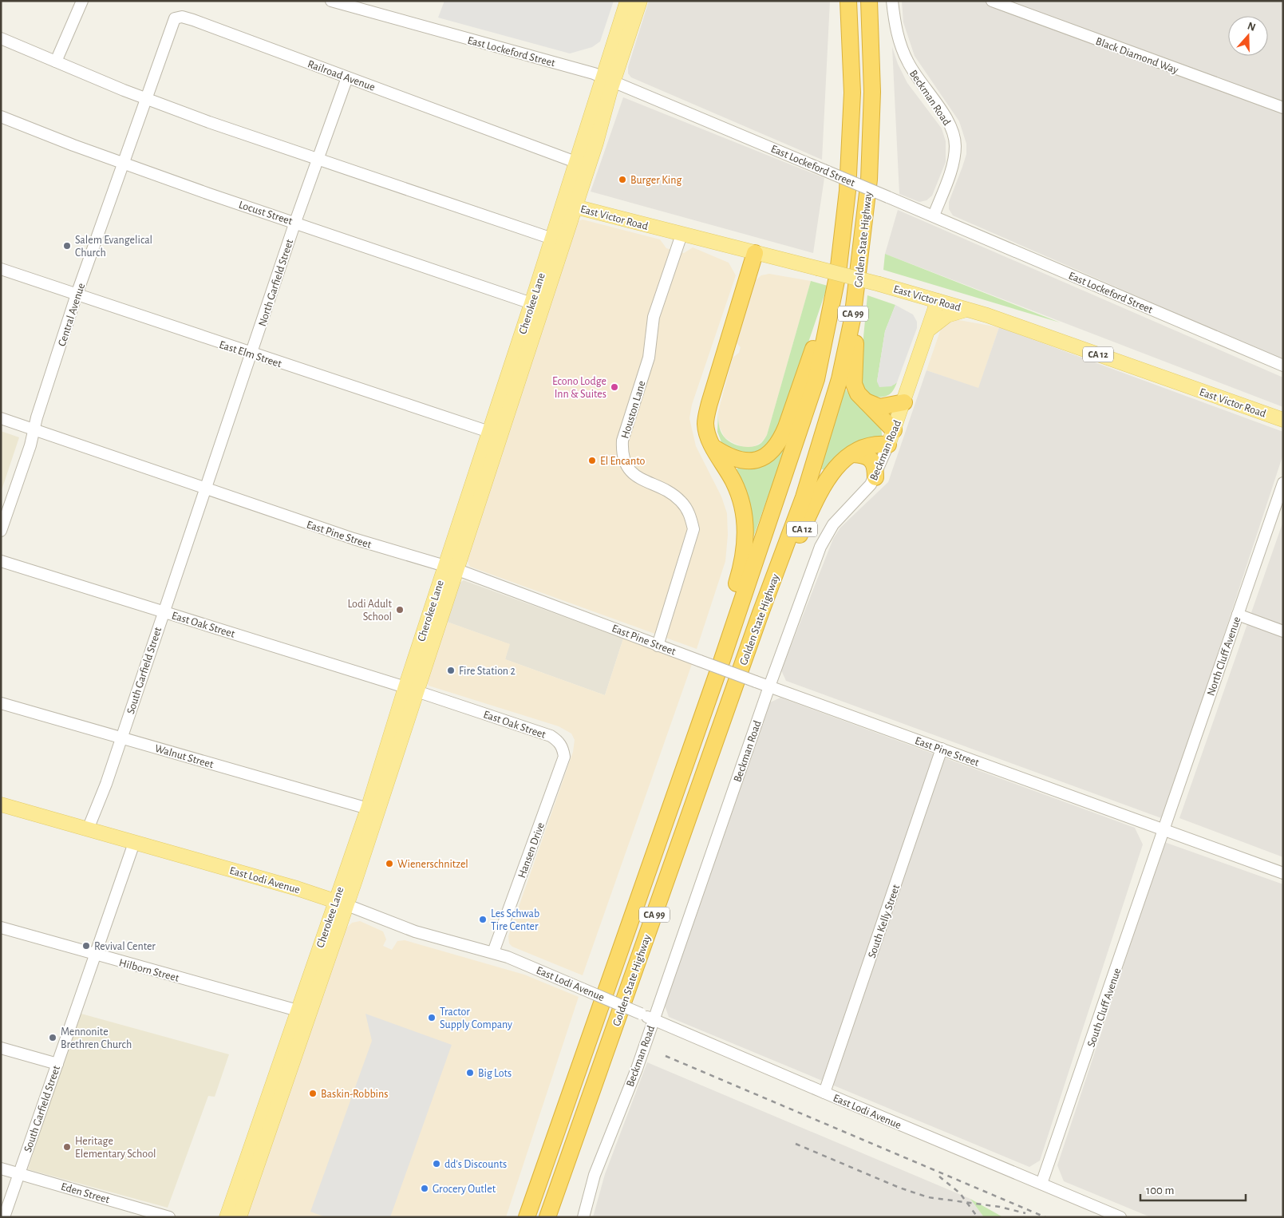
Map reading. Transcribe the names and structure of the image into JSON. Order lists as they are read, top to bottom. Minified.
{"streets":{"highway":["Golden State Highway","CA 99","CA 12"],"main road":["Beckman Road","East Victor Road","Cherokee Lane","East Lodi Avenue"],"street":["East Lockeford Street","Black Diamond Way","Railroad Avenue","Locust Street","North Garfield Street","Central Avenue","East Elm Street","Houston Lane","East Pine Street","East Oak Street","North Cluff Avenue","South Garfield Street","Walnut Street","Hansen Drive","South Kelly Street","Hilborn Street","South Cluff Avenue","Eden Street"]},"crossings":[["East Lockeford Street","Beckman Road"],["East Lockeford Street","Cherokee Lane"],["Railroad Avenue","North Garfield Street"],["Railroad Avenue","Cherokee Lane"],["Railroad Avenue","Central Avenue"],["Beckman Road","East Victor Road"],["Beckman Road","CA 12"],["Beckman Road","East Pine Street"],["Beckman Road","East Lodi Avenue"],["Locust Street","North Garfield Street"],["Locust Street","Cherokee Lane"],["Locust Street","Central Avenue"],["East Victor Road","Cherokee Lane"],["East Victor Road","Houston Lane"],["Golden State Highway","CA 12"],["North Garfield Street","East Elm Street"],["North Garfield Street","East Pine Street"],["North Garfield Street","South Garfield Street"],["Cherokee Lane","East Elm Street"],["Cherokee Lane","East Pine Street"],["Cherokee Lane","East Oak Street"],["Cherokee Lane","Walnut Street"],["Cherokee Lane","East Lodi Avenue"],["Cherokee Lane","Hilborn Street"],["Central Avenue","East Elm Street"],["Central Avenue","East Pine Street"],["Houston Lane","East Pine Street"],["East Pine Street","North Cluff Avenue"],["East Pine Street","South Garfield Street"],["East Pine Street","South Kelly Street"],["East Pine Street","South Cluff Avenue"],["East Oak Street","South Garfield Street"],["East Oak Street","Hansen Drive"],["North Cluff Avenue","South Cluff Avenue"],["South Garfield Street","Walnut Street"],["South Garfield Street","East Lodi Avenue"],["South Garfield Street","Hilborn Street"],["South Garfield Street","Eden Street"],["Hansen Drive","East Lodi Avenue"],["East Lodi Avenue","South Kelly Street"],["East Lodi Avenue","South Cluff Avenue"]],"places":["Burger King","Salem Evangelical Church","Econo Lodge Inn & Suites","El Encanto","Lodi Adult School","Fire Station 2","Wienerschnitzel","Les Schwab Tire Center","Revival Center","Tractor Supply Company","Mennonite Brethren Church","Big Lots","Baskin-Robbins","Heritage Elementary School","dd's Discounts","Grocery Outlet"],"scale_bar":"100 m","north":"top"}
